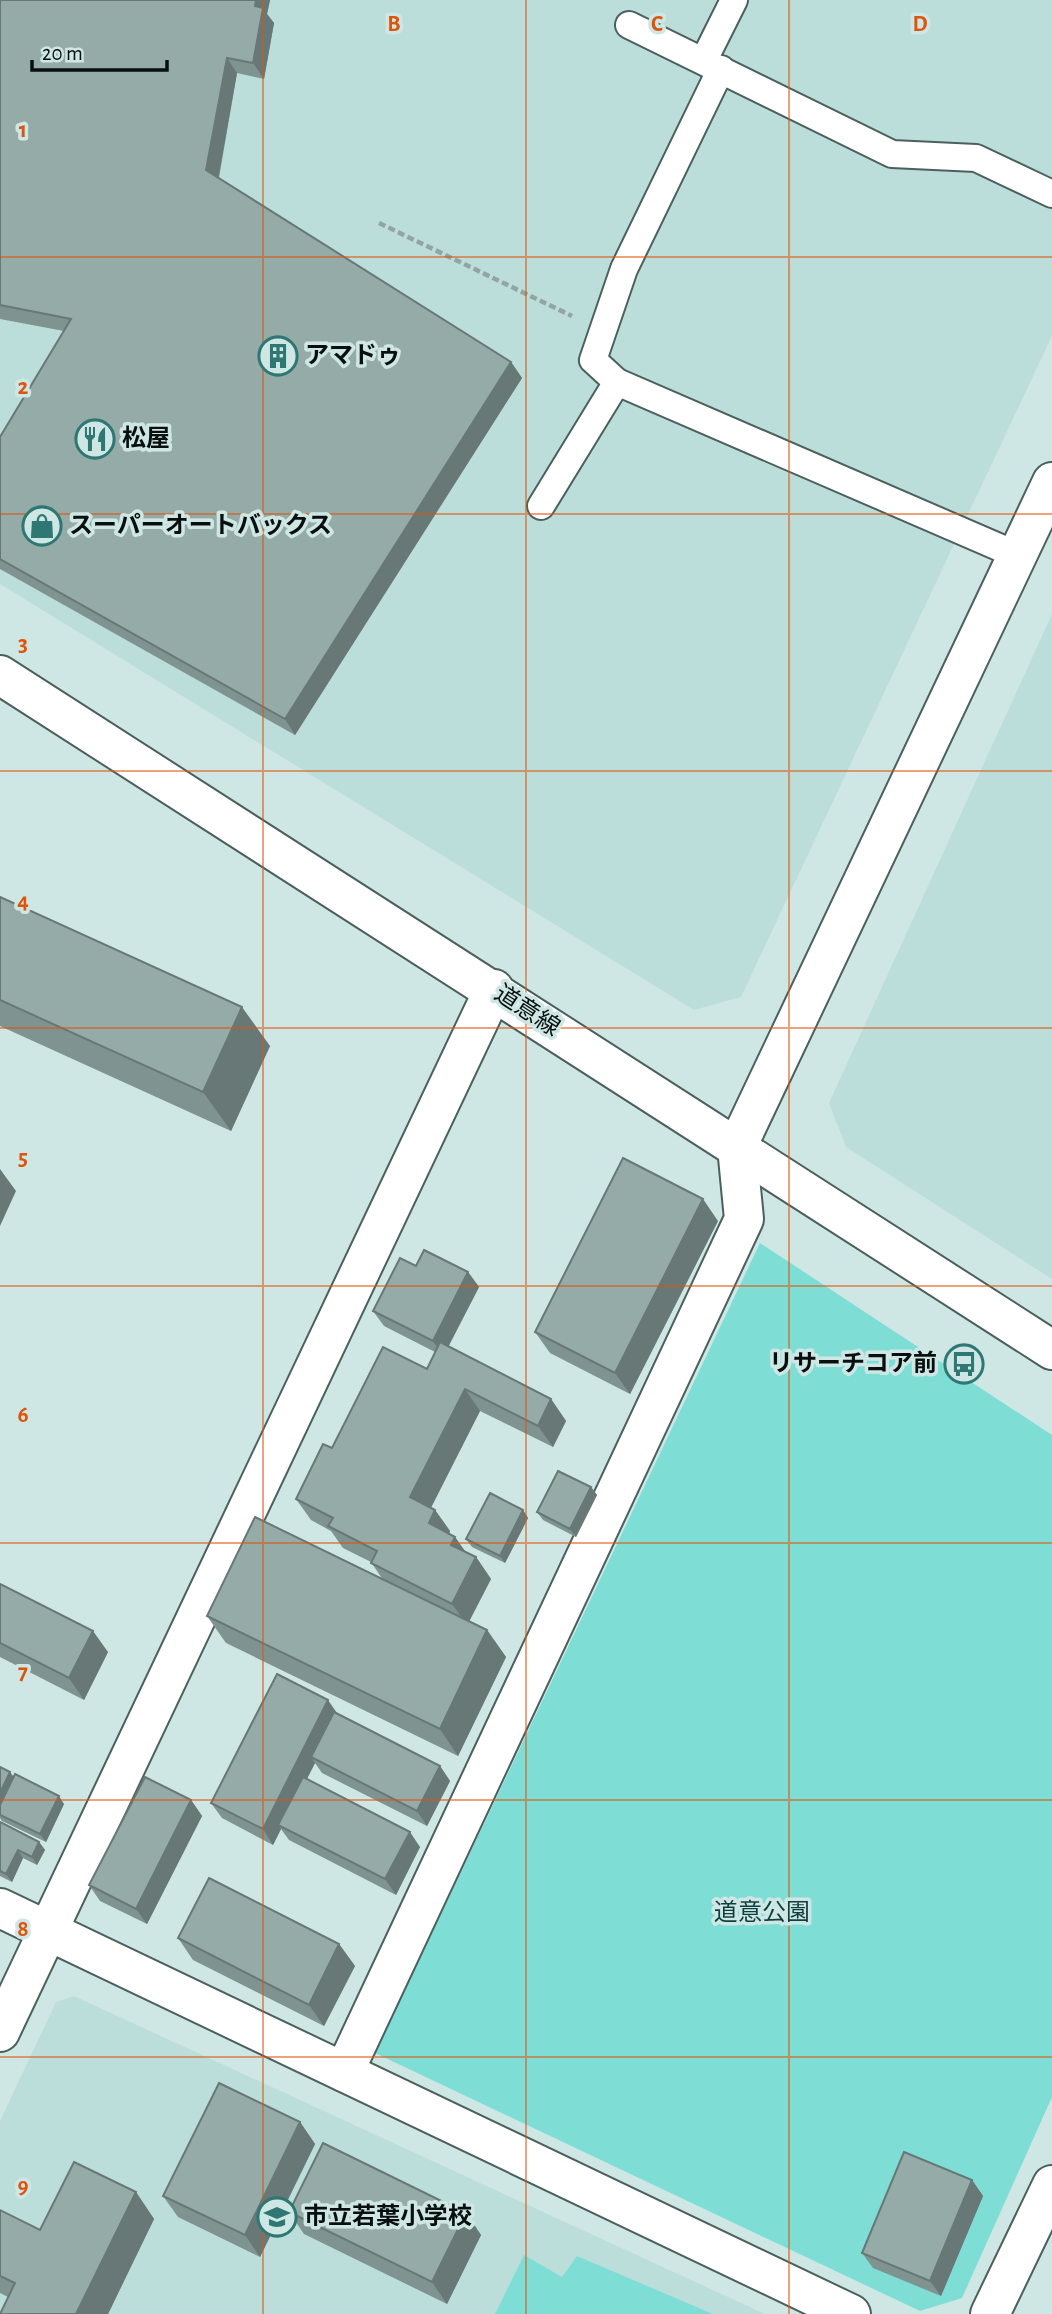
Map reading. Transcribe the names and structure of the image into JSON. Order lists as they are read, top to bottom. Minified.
{"streets":{"street":["道意線"]},"parks":["道意公園"],"places":{"building":["アマドゥ"],"restaurant":["松屋"],"shop":["スーパーオートバックス"],"bus stop":["リサーチコア前"],"school or university":["市立若葉小学校"]},"scale_bar":"20 m","grid":{"columns":["B","C","D"],"rows":["1","2","3","4","5","6","7","8","9"]}}
